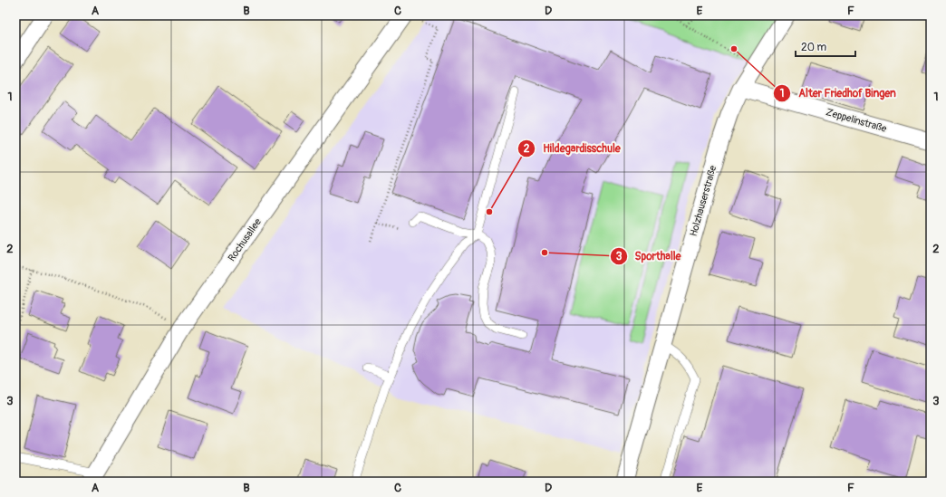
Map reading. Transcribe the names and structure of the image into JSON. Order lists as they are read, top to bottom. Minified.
{"streets":{"street":["Zeppelinstraße","Holzhauserstraße","Rochusallee"]},"crossings":[["Zeppelinstraße","Holzhauserstraße"]],"places":["Alter Friedhof Bingen","Hildegardisschule","Sporthalle"],"scale_bar":"20 m","grid":{"columns":["A","B","C","D","E","F"],"rows":["1","2","3"]}}
